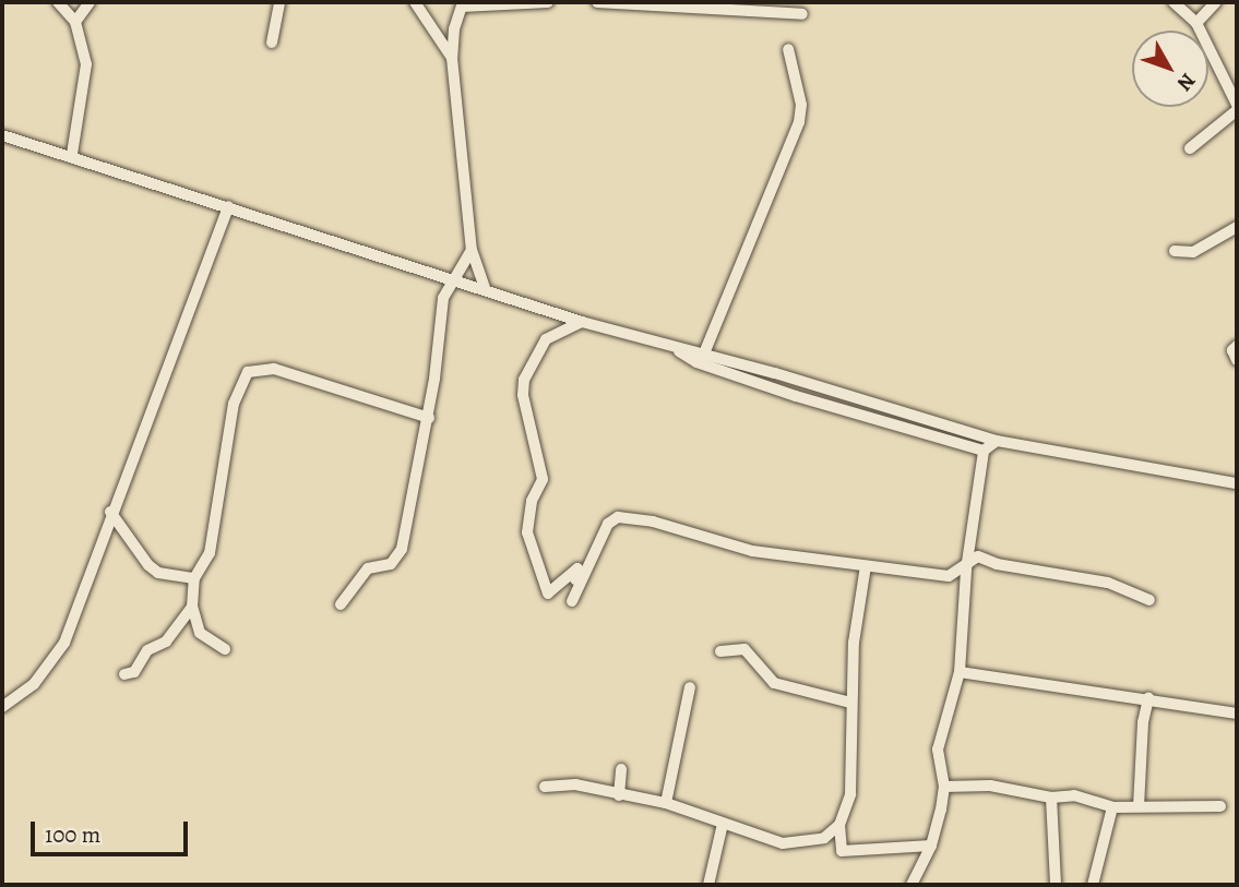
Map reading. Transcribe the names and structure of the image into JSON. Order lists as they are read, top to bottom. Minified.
{"scale_bar":"100 m","north":"bottom right"}
